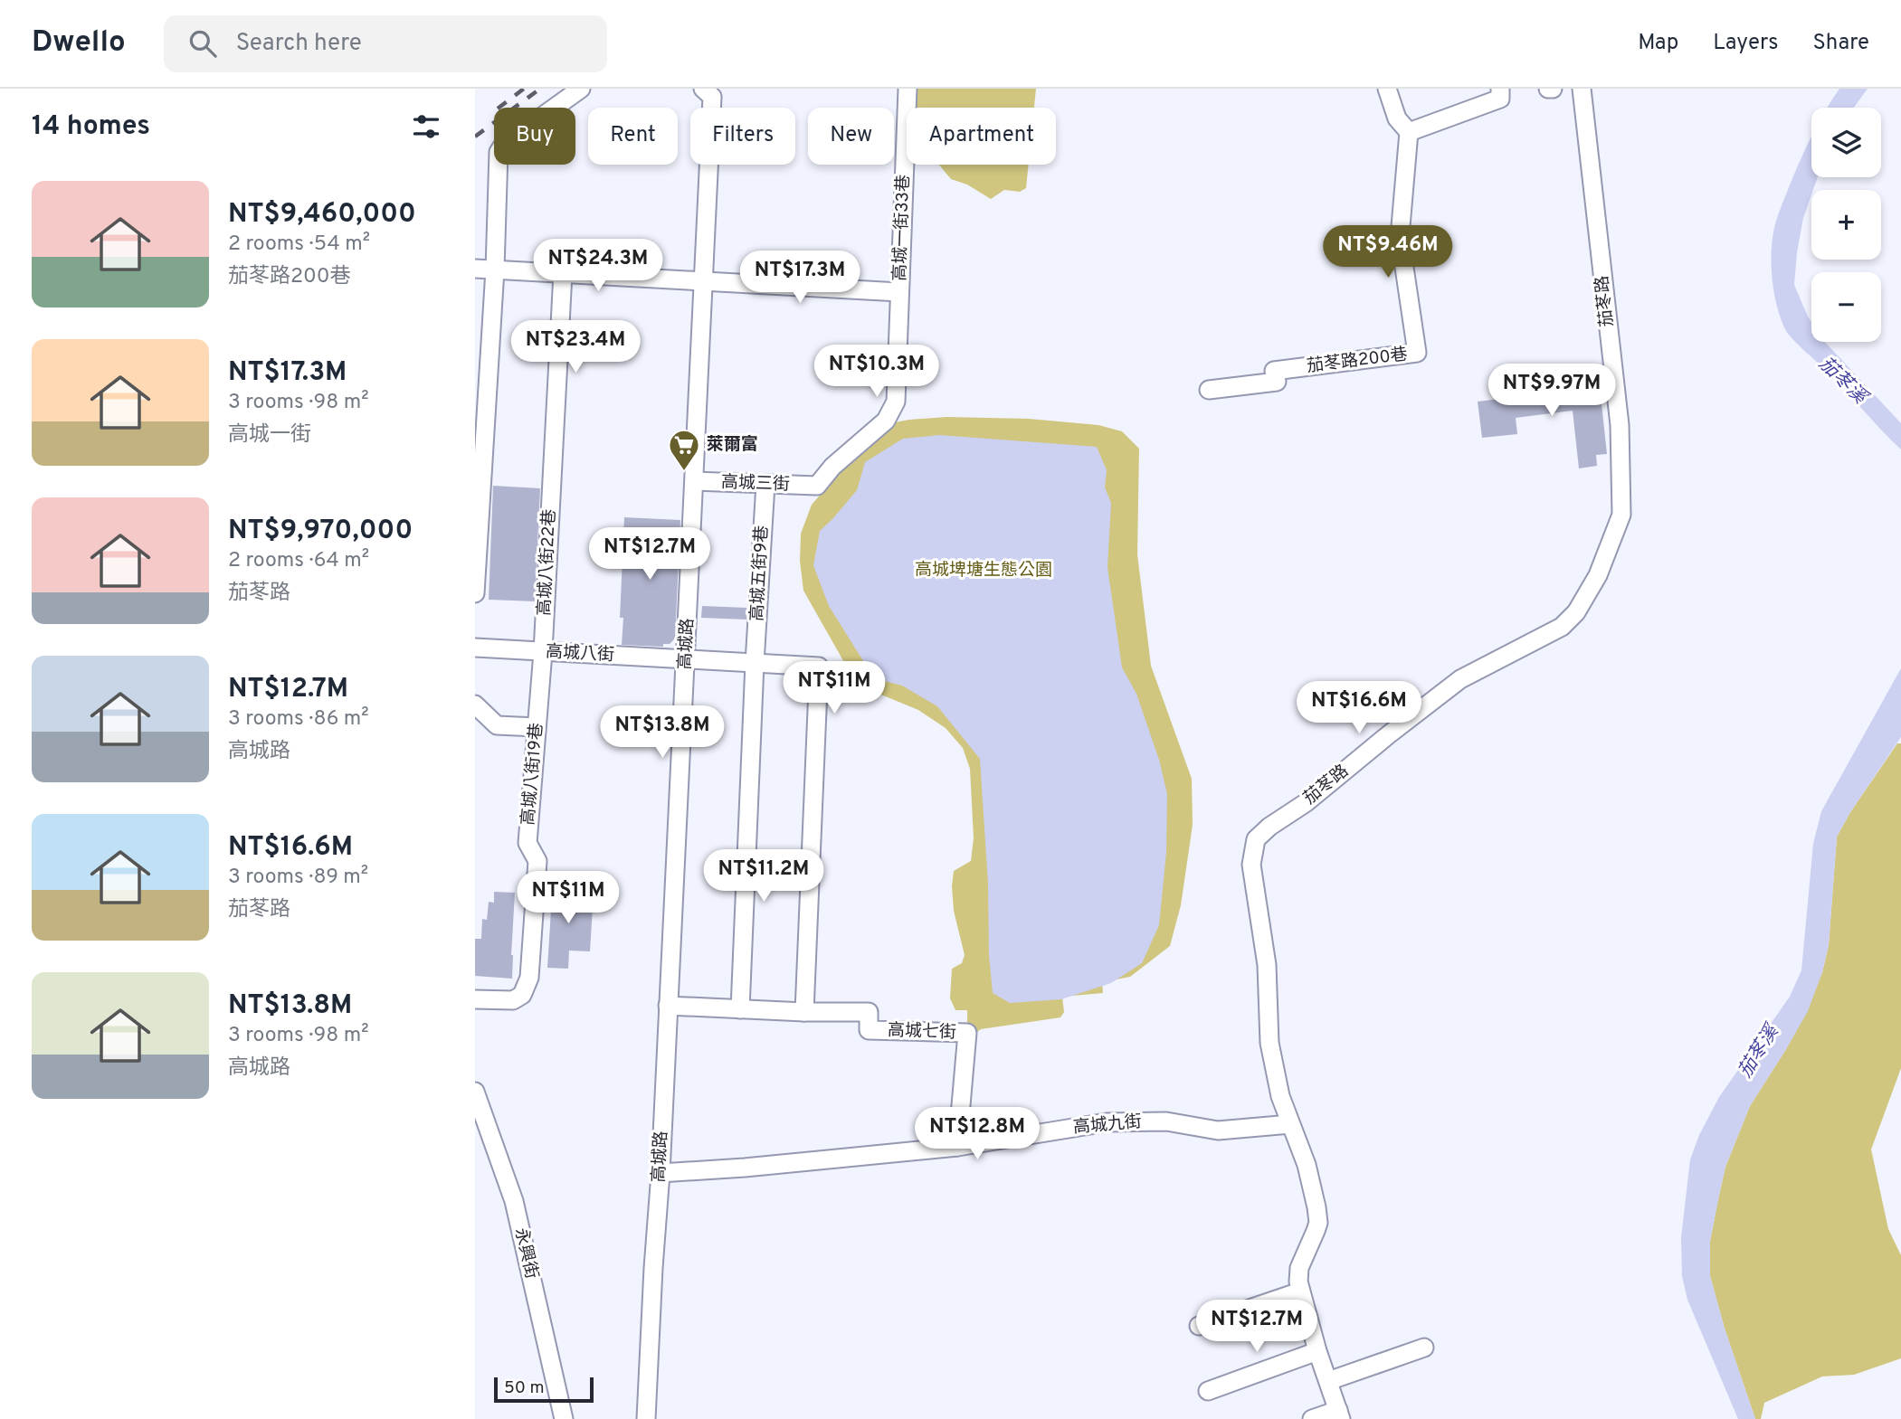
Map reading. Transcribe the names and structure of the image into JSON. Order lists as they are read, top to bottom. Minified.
{"streets":{"street":["高城一街33巷","茄苳路","茄苳路200巷","高城三街","高城八街22巷","高城五街9巷","高城路","高城八街","高城八街19巷","高城七街","高城九街","永興街"]},"crossings":[["高城一街33巷","高城三街"],["茄苳路","高城九街"],["高城三街","高城五街9巷"],["高城三街","高城路"],["高城八街22巷","高城八街"],["高城八街22巷","高城八街19巷"],["高城五街9巷","高城八街"],["高城五街9巷","高城七街"],["高城路","高城八街"],["高城路","高城七街"],["高城路","高城九街"],["高城八街","高城八街19巷"],["高城八街","高城七街"],["高城七街","高城九街"]],"water":["茄苳溪"],"parks":["高城埤塘生態公園"],"places":{"supermarket":["萊爾富"]},"scale_bar":"50 m","page":{"header":"Dwello","search":"Search here","nav":["Map","Layers","Share"],"heading":"14 homes","map_buttons":["+","−"],"chip":["Buy","Rent","Filters","New","Apartment"],"list":[{"name":"NT$9,460,000","note":"2 rooms · 54 m² · 茄苳路200巷"},{"name":"NT$17.3M","note":"3 rooms · 98 m² · 高城一街"},{"name":"NT$9,970,000","note":"2 rooms · 64 m² · 茄苳路"},{"name":"NT$12.7M","note":"3 rooms · 86 m² · 高城路"},{"name":"NT$16.6M","note":"3 rooms · 89 m² · 茄苳路"},{"name":"NT$13.8M","note":"3 rooms · 98 m² · 高城路"}],"price":["NT$9.46M","NT$24.3M","NT$17.3M","NT$23.4M","NT$10.3M","NT$9.97M","NT$12.7M","NT$11M","NT$16.6M","NT$13.8M","NT$11.2M","NT$11M","NT$12.8M","NT$12.7M"],"scale":"50 m"}}
